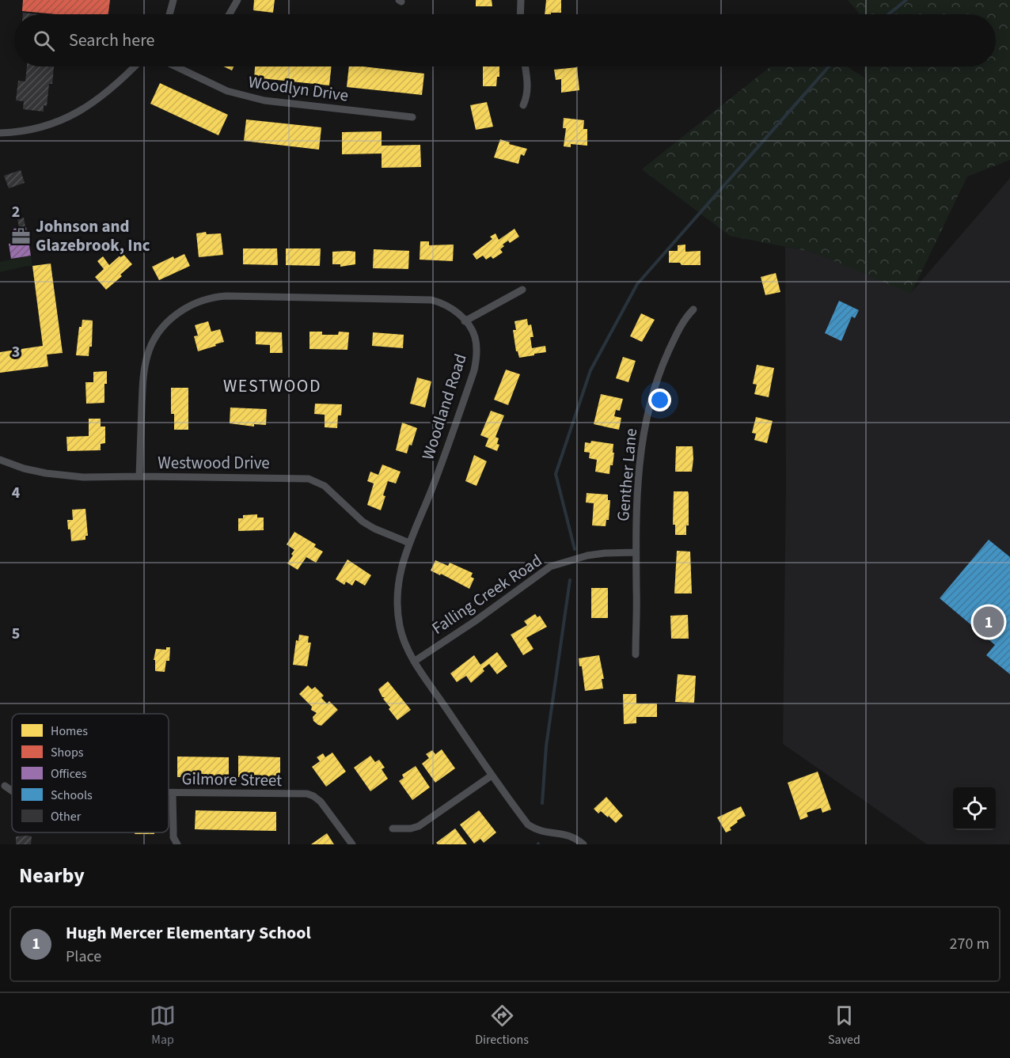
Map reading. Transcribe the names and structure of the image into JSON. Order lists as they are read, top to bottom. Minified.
{"streets":{"street":["Woodlyn Drive","Woodland Road","Westwood Drive","Genther Lane","Falling Creek Road","Gilmore Street"]},"crossings":[["Woodland Road","Westwood Drive"],["Woodland Road","Falling Creek Road"],["Genther Lane","Falling Creek Road"]],"districts":["WESTWOOD"],"places":{"office":["Johnson and Glazebrook, Inc"]},"legend":["Homes","Shops","Offices","Schools","Other"],"page":{"search":"Search here","pins":"1","heading":"Nearby","list":[{"mark":"1","name":"Hugh Mercer Elementary School","note":"Place","value":"270 m"}],"nav":["Map","Directions","Saved"]},"grid":{"rows":["2","3","4","5"]}}
